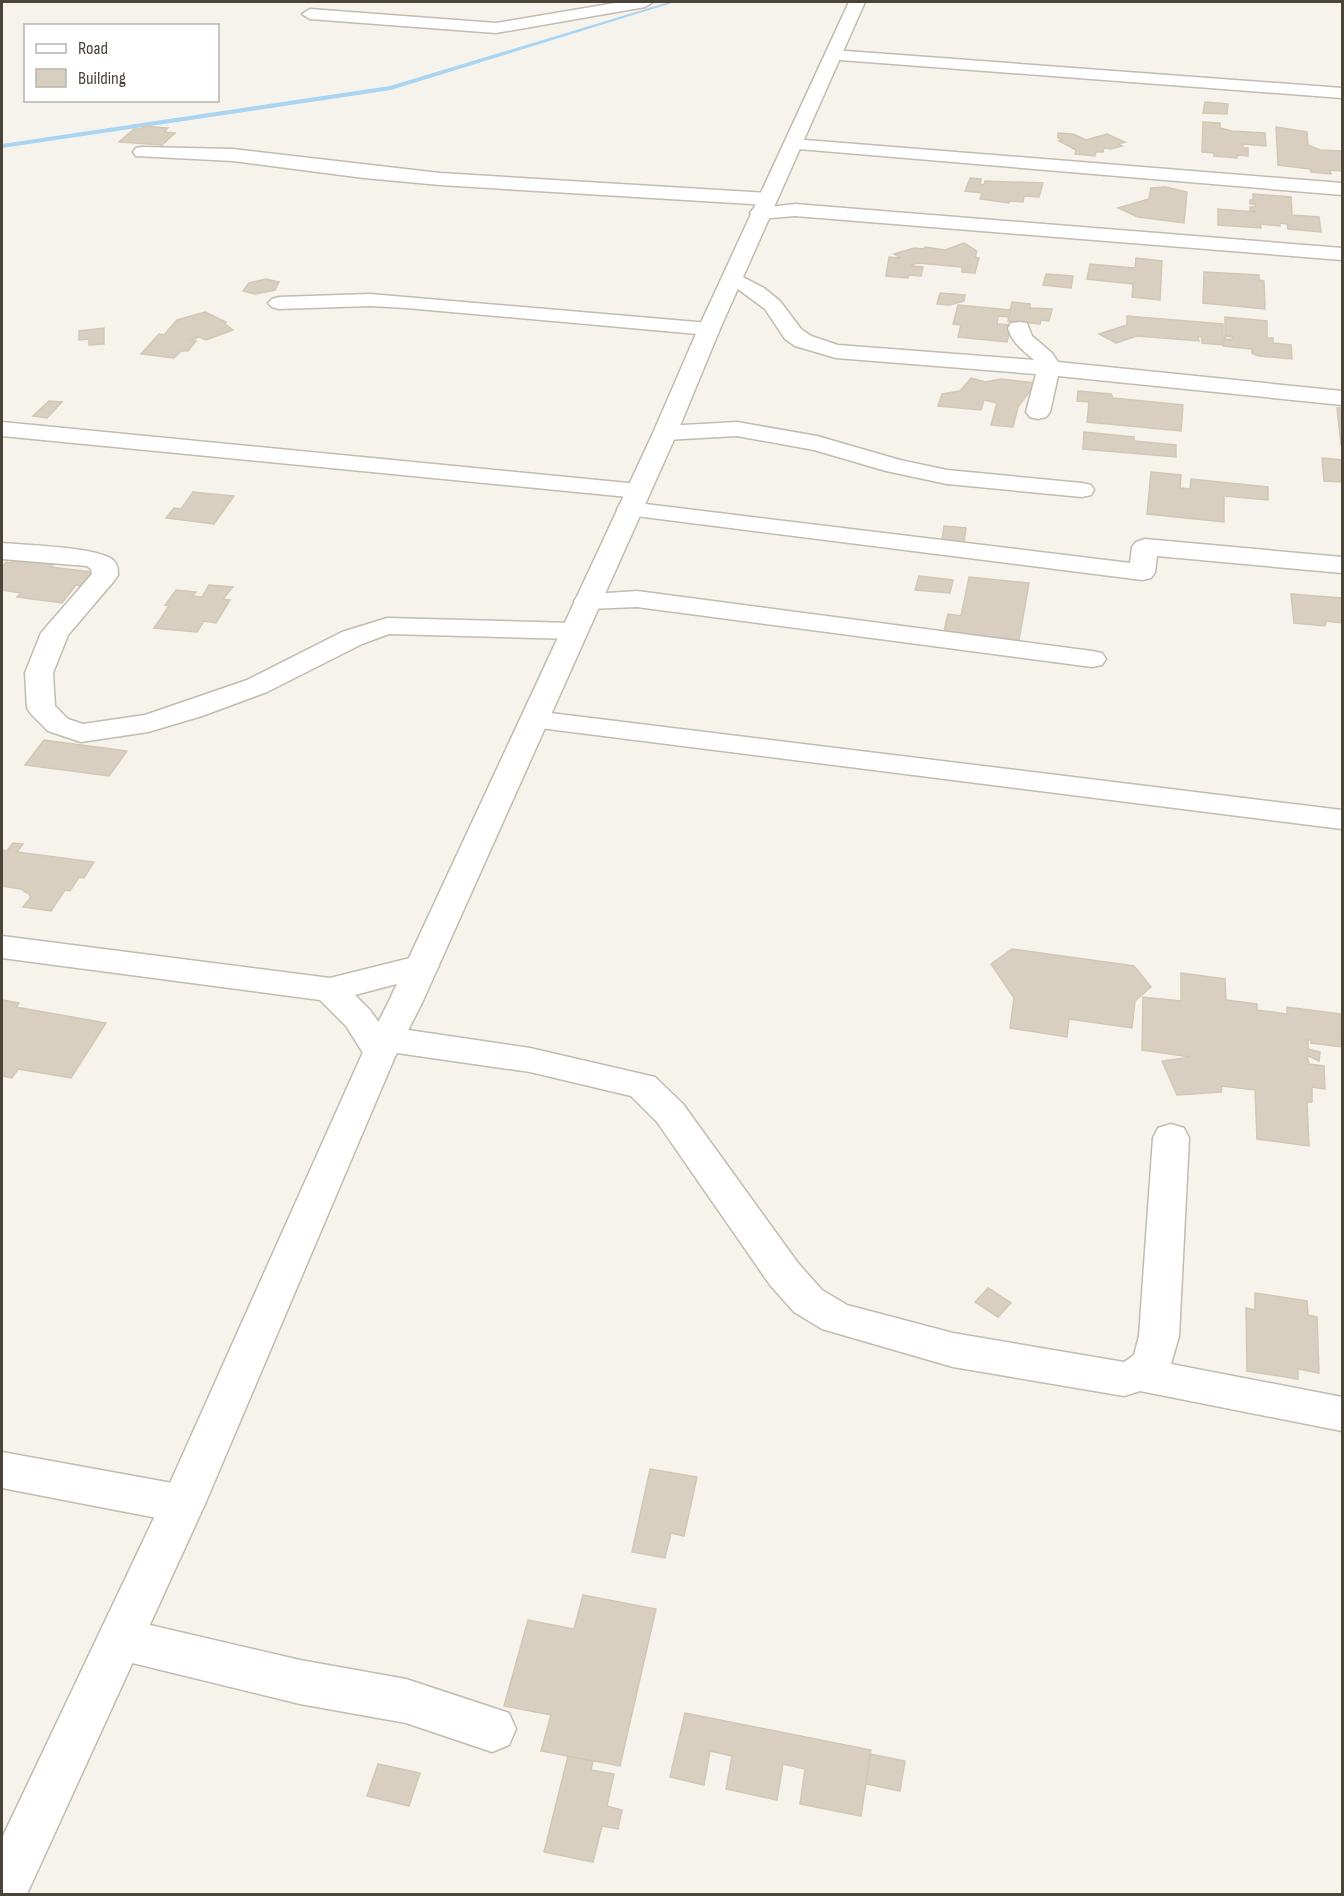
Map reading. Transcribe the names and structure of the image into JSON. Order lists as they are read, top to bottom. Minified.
{"legend":["Road","Building"]}
